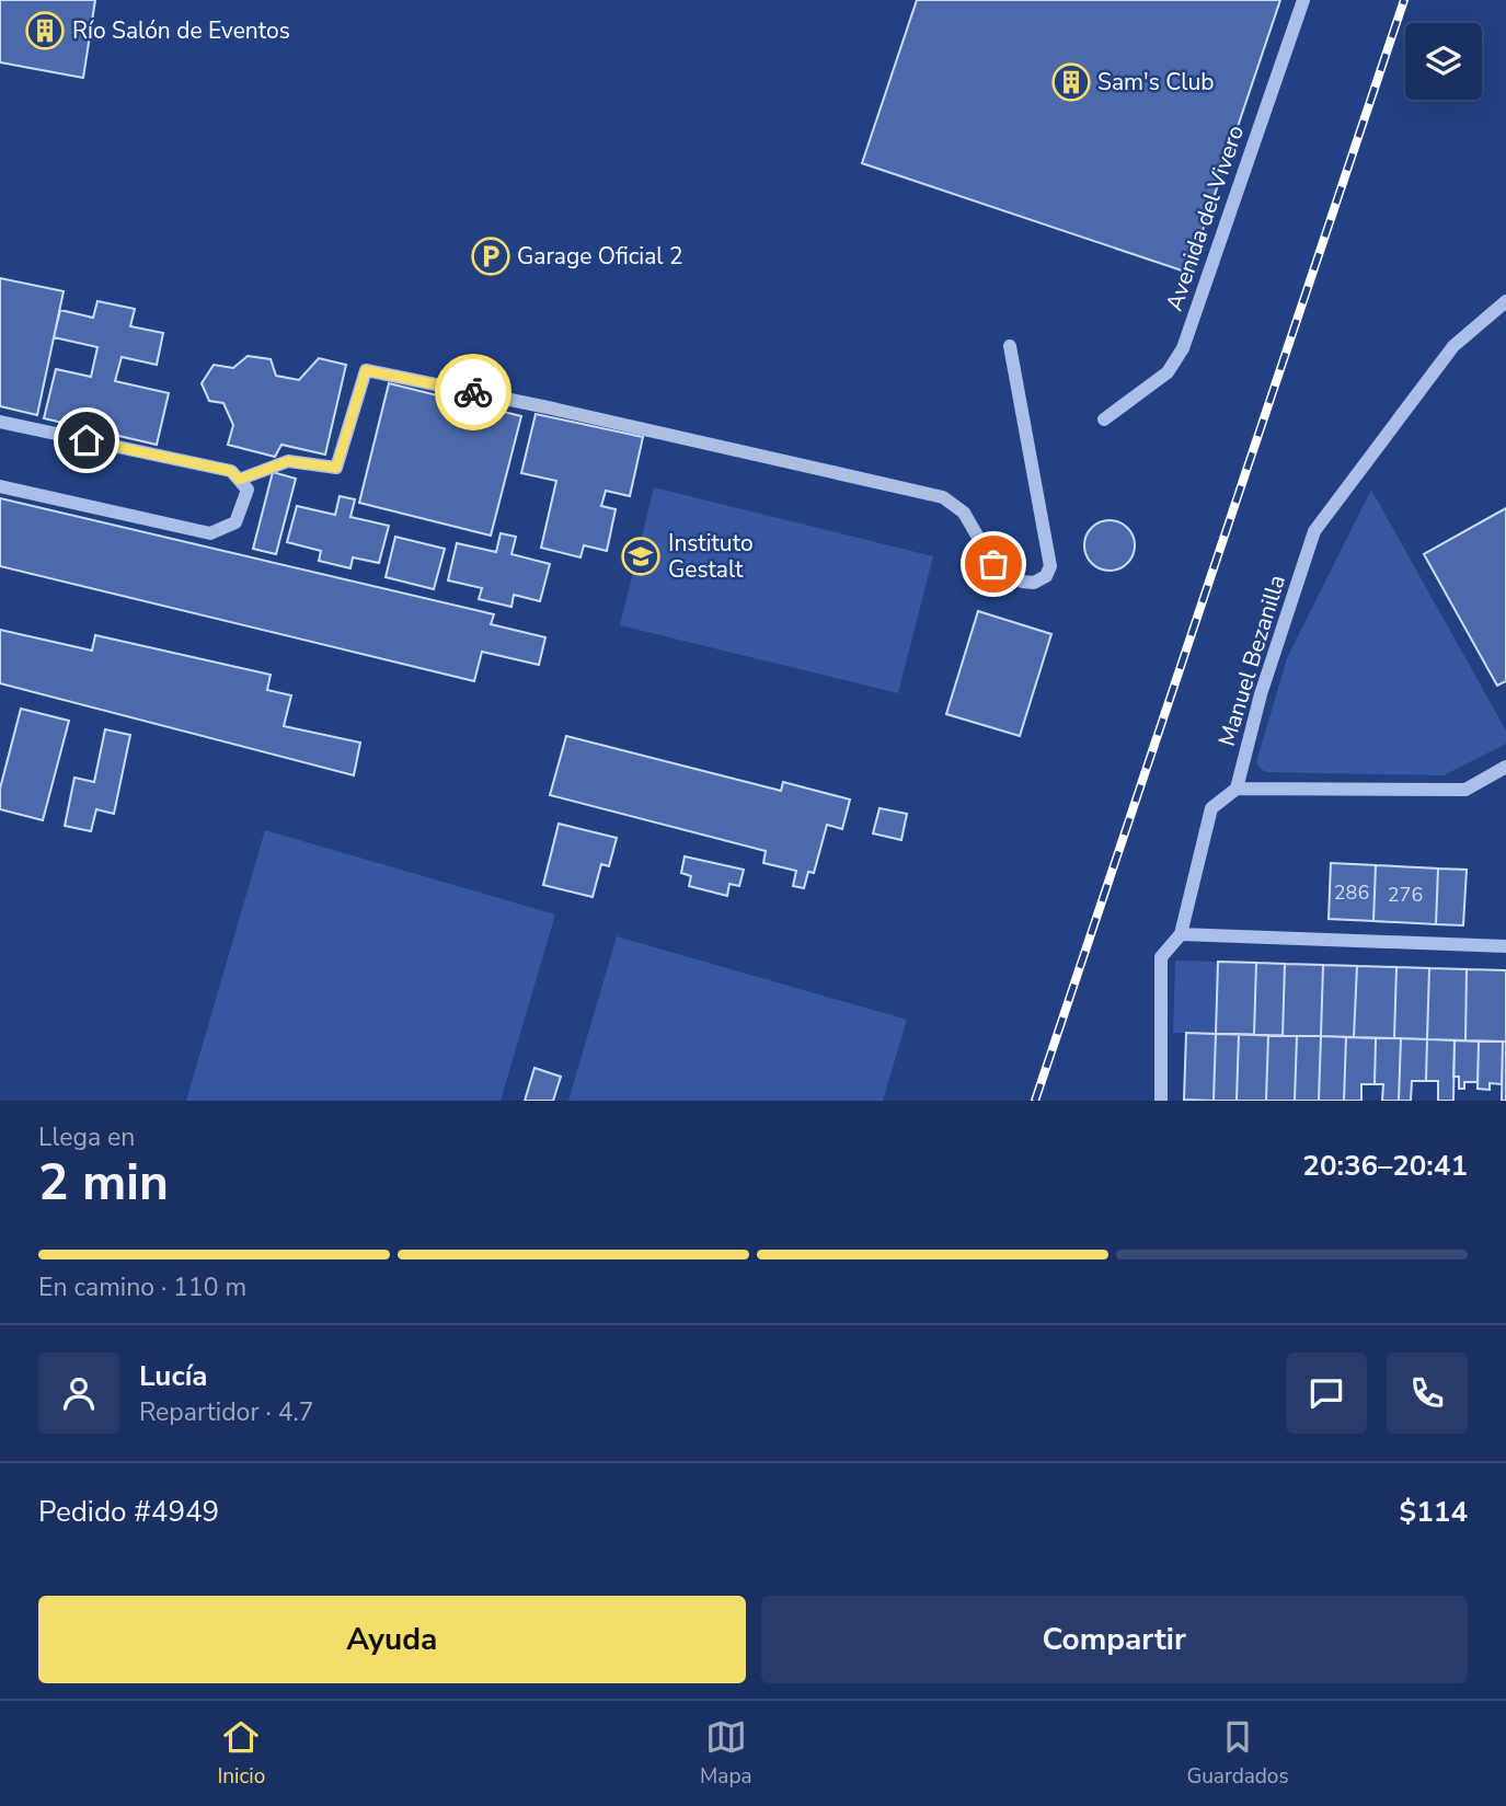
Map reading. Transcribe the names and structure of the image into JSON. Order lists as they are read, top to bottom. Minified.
{"streets":{"street":["Avenida del Vivero","Manuel Bezanilla"]},"places":{"building":["Río Salón de Eventos","Sam's Club"],"parking":["Garage Oficial 2"],"school or university":["Instituto Gestalt"]},"house_numbers":["286","276"],"page":{"heading":["2 min","Llega en","20:36–20:41"],"panel":["Lucía","Repartidor · 4.7","Pedido #4949","$114"],"bar":"En camino · 110 m","buttons":["Ayuda","Compartir"],"tabs":["Inicio","Mapa","Guardados"]}}
